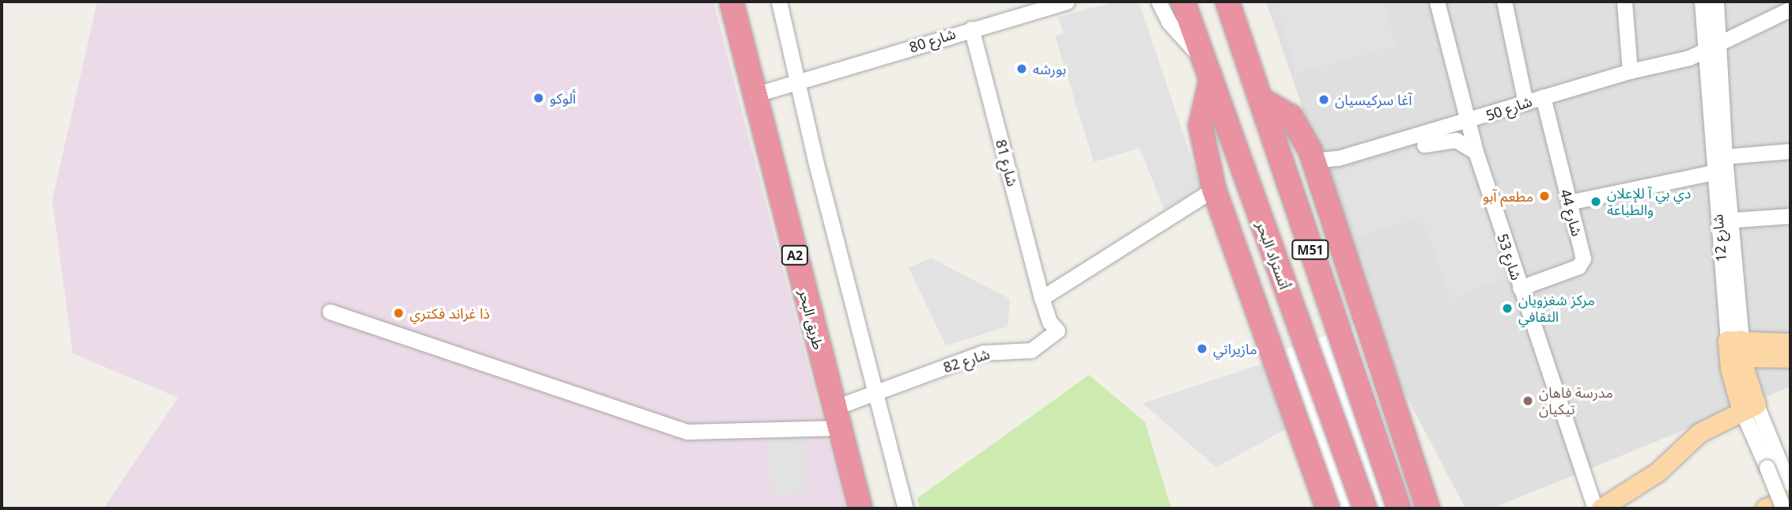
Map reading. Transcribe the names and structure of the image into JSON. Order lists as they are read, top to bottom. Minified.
{"streets":{"highway":["M51","A2","أتستراد البحر","طريق البحر"],"main road":["شارع 12"],"street":["شارع 80","شارع 50","شارع 81","شارع 44","شارع 53","شارع 82"]},"crossings":[["شارع 80","شارع 81"],["شارع 80","طريق البحر"],["شارع 50","شارع 44"],["شارع 50","شارع 12"],["شارع 50","شارع 53"],["شارع 81","شارع 82"],["شارع 44","شارع 53"],["طريق البحر","شارع 82"]],"places":["بورشه","ألوكو","آغا سركيسيان","مطعم آبو","دي بي آ للإعلان والطباعة","مركز شغزويان الثقافي","ذا غراند فكتري","مازيراتي","مدرسة فاهان تيكيان"]}
